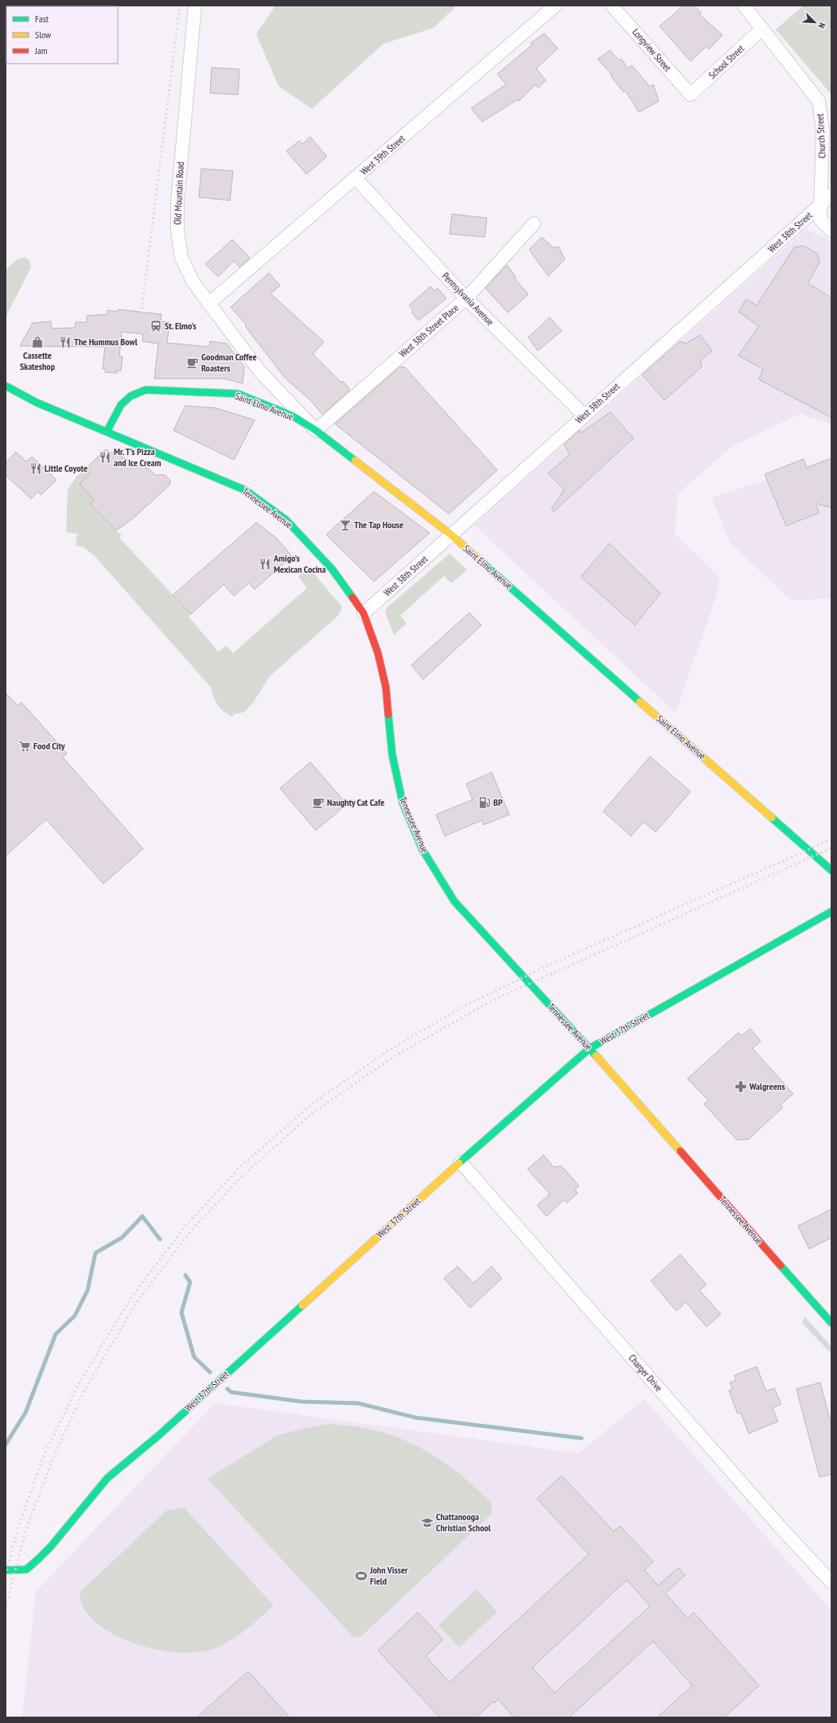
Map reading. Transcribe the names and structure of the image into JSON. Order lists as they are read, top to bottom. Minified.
{"streets":{"street":["Longview Street","School Street","Church Street","West 39th Street","Old Mountain Road","West 38th Street","Pennsylvania Avenue","West 38th Street Place","Saint Elmo Avenue","Tennessee Avenue","West 37th Street","Charger Drive"]},"crossings":[["Longview Street","School Street"],["School Street","Church Street"],["Church Street","West 38th Street"],["West 39th Street","Old Mountain Road"],["West 39th Street","Pennsylvania Avenue"],["Old Mountain Road","West 38th Street Place"],["Old Mountain Road","Saint Elmo Avenue"],["West 38th Street","Pennsylvania Avenue"],["West 38th Street","Saint Elmo Avenue"],["West 38th Street","Tennessee Avenue"],["Pennsylvania Avenue","West 38th Street Place"],["West 38th Street Place","Saint Elmo Avenue"],["Saint Elmo Avenue","Tennessee Avenue"],["Tennessee Avenue","West 37th Street"],["West 37th Street","Charger Drive"]],"places":{"station":["St. Elmo's"],"shop":["Cassette Skateshop"],"restaurant":["The Hummus Bowl","Mr. T's Pizza and Ice Cream","Little Coyote","Amigo's Mexican Cocina"],"cafe":["Goodman Coffee Roasters","Naughty Cat Cafe"],"bar":["The Tap House"],"supermarket":["Food City"],"fuel station":["BP"],"pharmacy":["Walgreens"],"school or university":["Chattanooga Christian School"],"sports":["John Visser Field"]},"legend":["Fast","Slow","Jam"],"north":"bottom right"}
